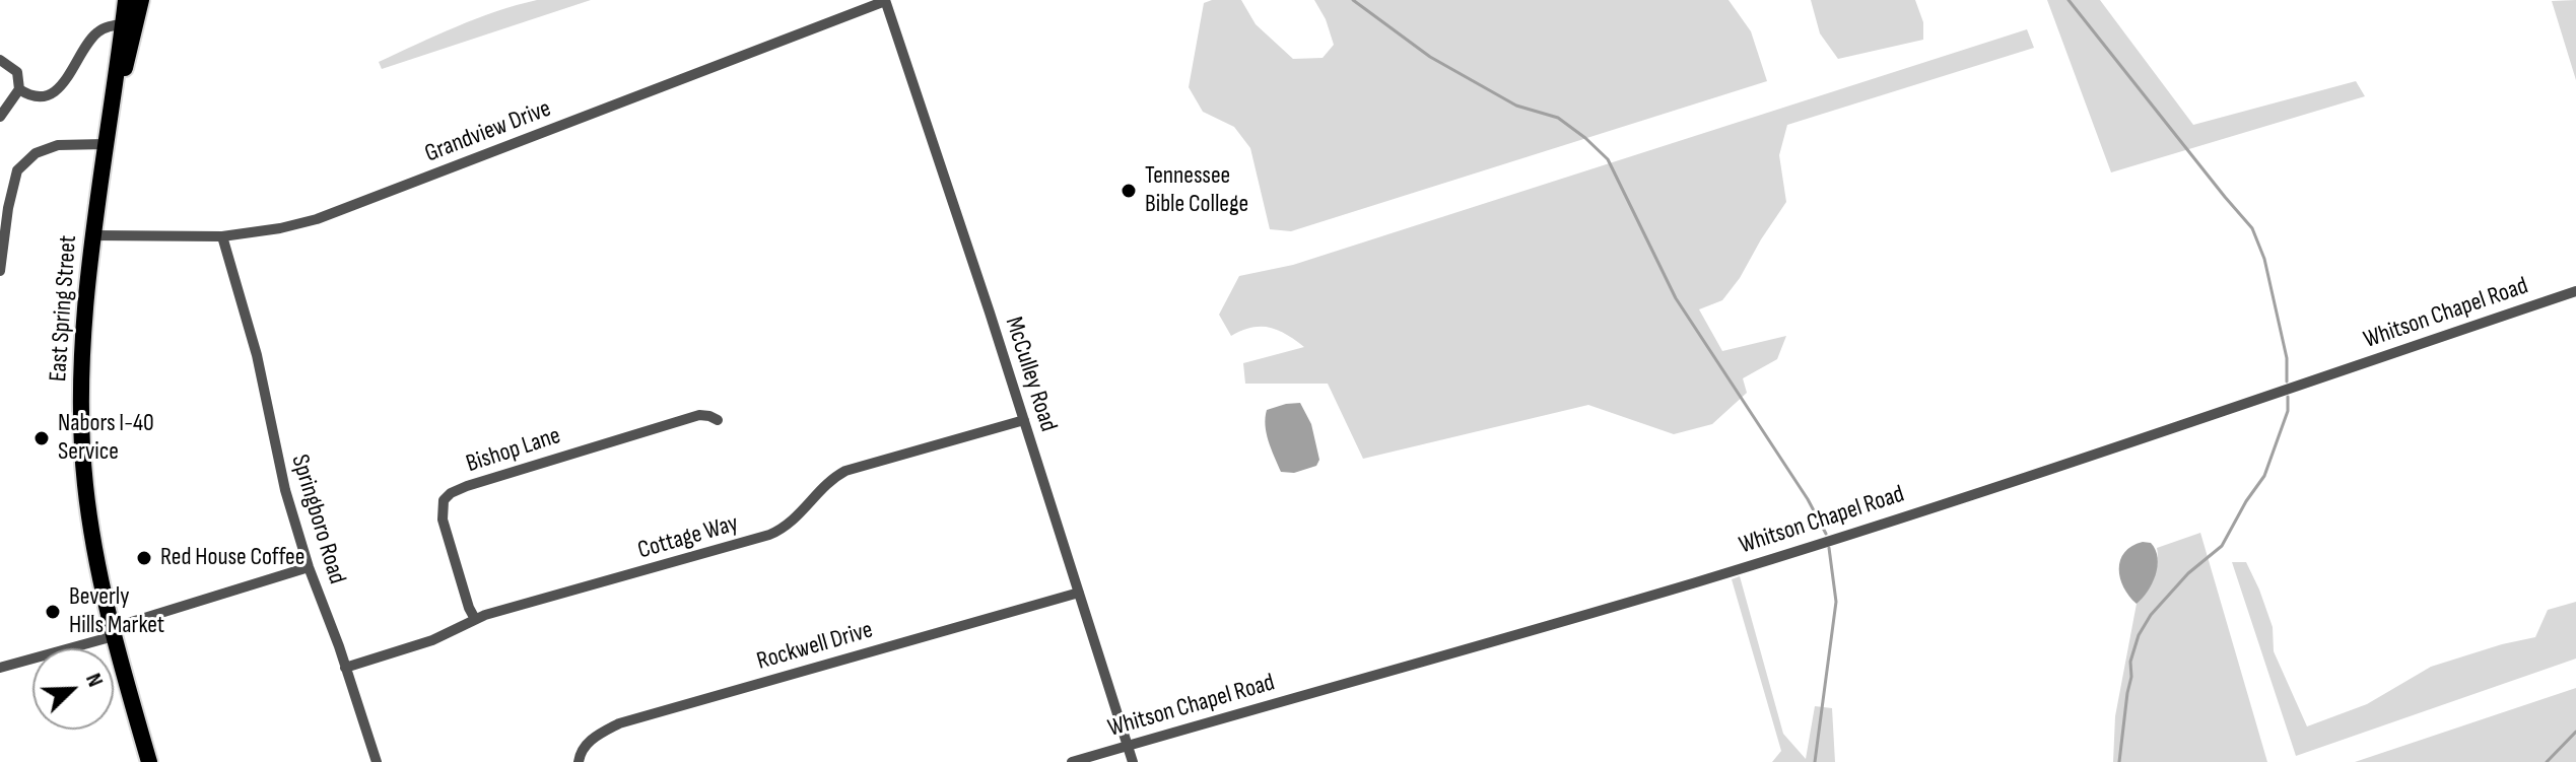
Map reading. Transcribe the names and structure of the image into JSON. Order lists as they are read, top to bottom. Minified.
{"streets":{"main road":["East Spring Street"],"street":["Grandview Drive","Whitson Chapel Road","McCulley Road","Bishop Lane","Springboro Road","Cottage Way","Rockwell Drive"]},"crossings":[["Grandview Drive","East Spring Street"],["Grandview Drive","McCulley Road"],["Grandview Drive","Springboro Road"],["Whitson Chapel Road","McCulley Road"],["McCulley Road","Cottage Way"],["McCulley Road","Rockwell Drive"],["Bishop Lane","Cottage Way"],["Springboro Road","Cottage Way"]],"places":["Tennessee Bible College","Nabors I-40 Service","Red House Coffee","Beverly Hills Market"],"north":"top right"}
